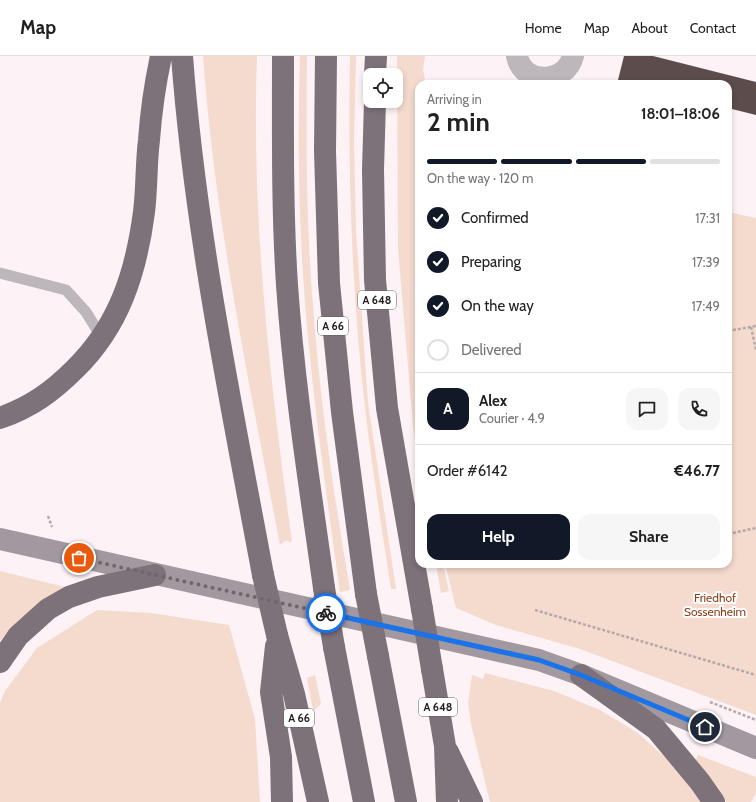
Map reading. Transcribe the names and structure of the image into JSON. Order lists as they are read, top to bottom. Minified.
{"streets":{"highway":["A 648","A 66"]},"parks":["Friedhof Sossenheim"],"page":{"header":"Map","nav":["Home","Map","About","Contact"],"heading":["2 min","Arriving in","18:01–18:06"],"panel":["Alex","Courier · 4.9","Order #6142","€46.77"],"bar":"On the way · 120 m","list":[["Confirmed","17:31"],["Preparing","17:39"],["On the way","17:49"],"Delivered"],"round":"A","buttons":["Help","Share"]}}
